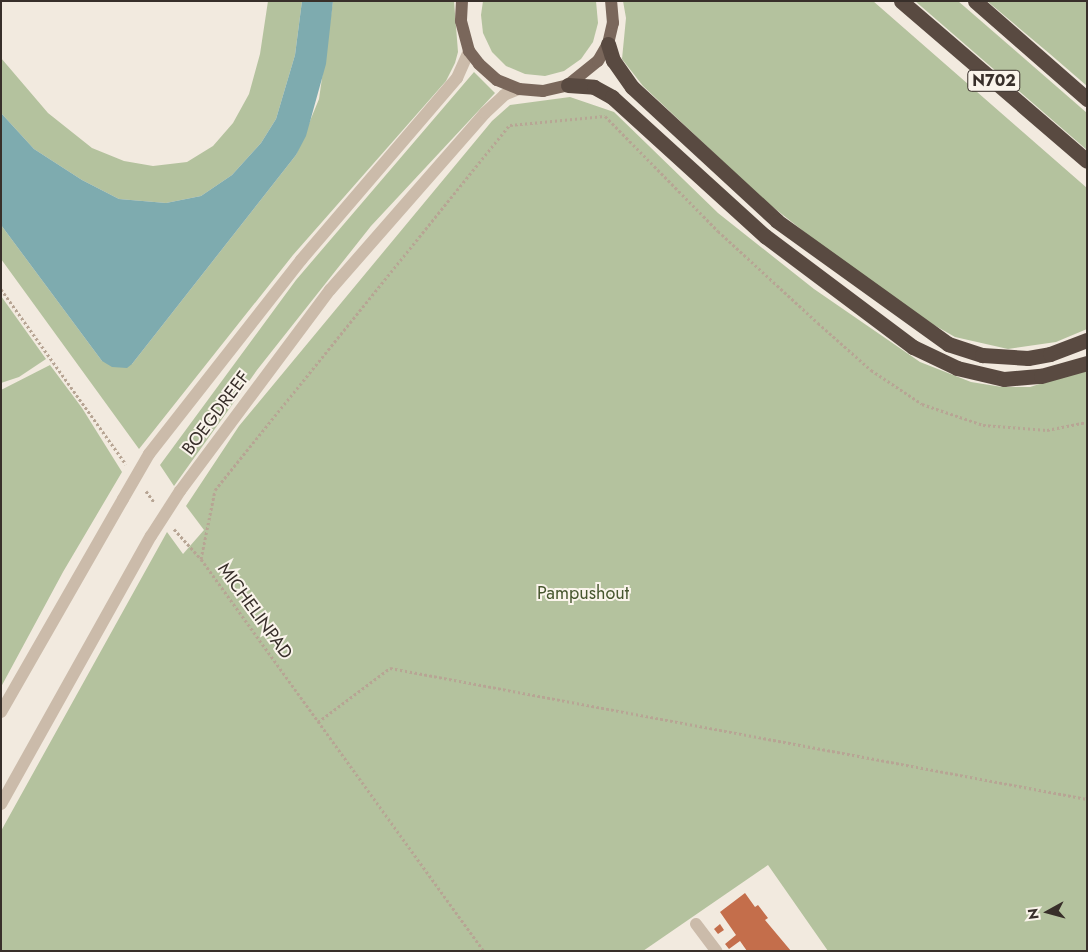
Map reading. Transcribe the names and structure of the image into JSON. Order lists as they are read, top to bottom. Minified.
{"streets":{"highway":["N702"],"street":["BOEGDREEF"],"path":["MICHELINPAD"]},"parks":["Pampushout"],"north":"left"}
